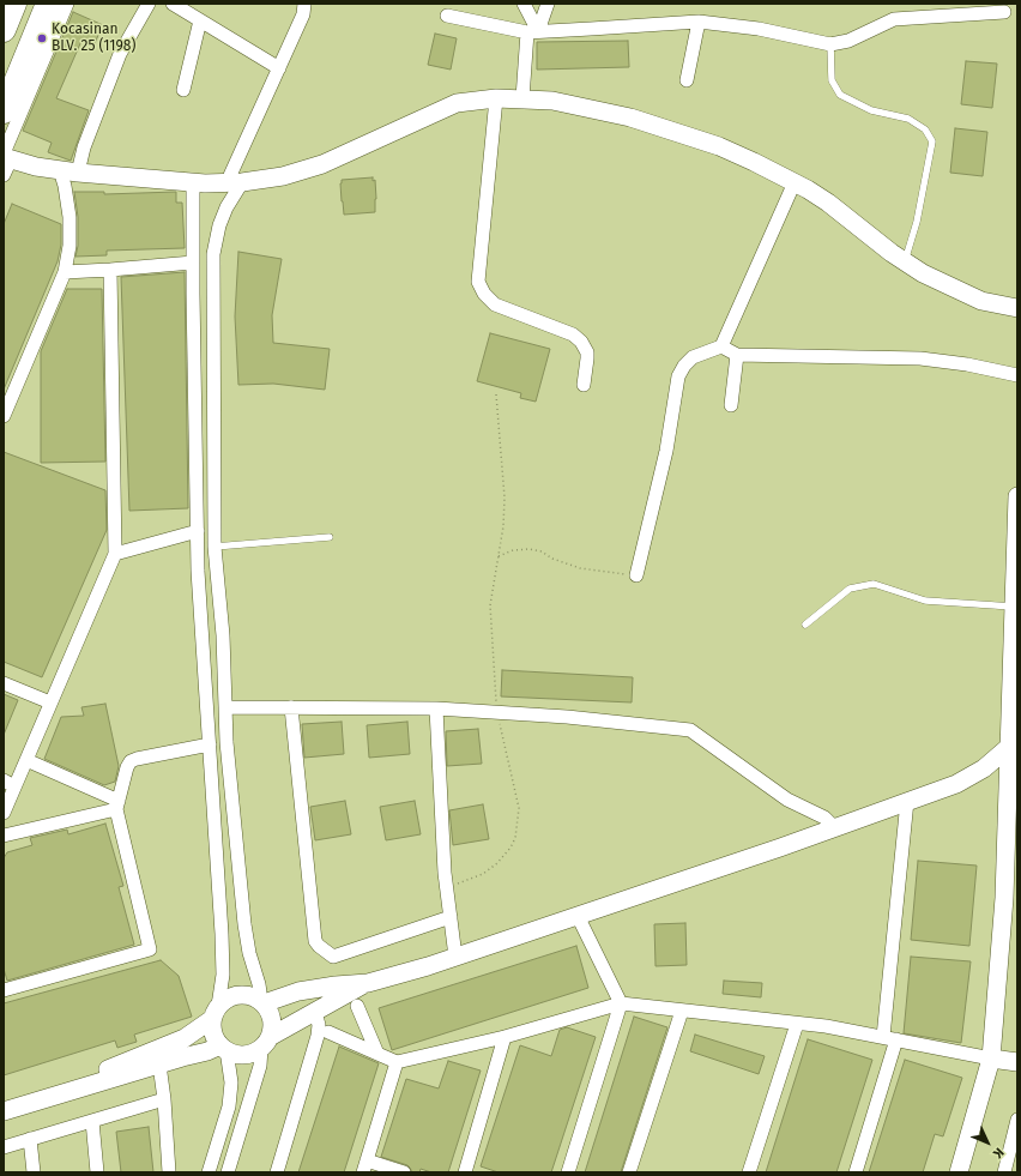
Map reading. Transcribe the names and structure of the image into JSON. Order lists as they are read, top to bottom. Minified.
{"places":["Kocasinan BLV. 25 (1198)"],"north":"bottom right"}
